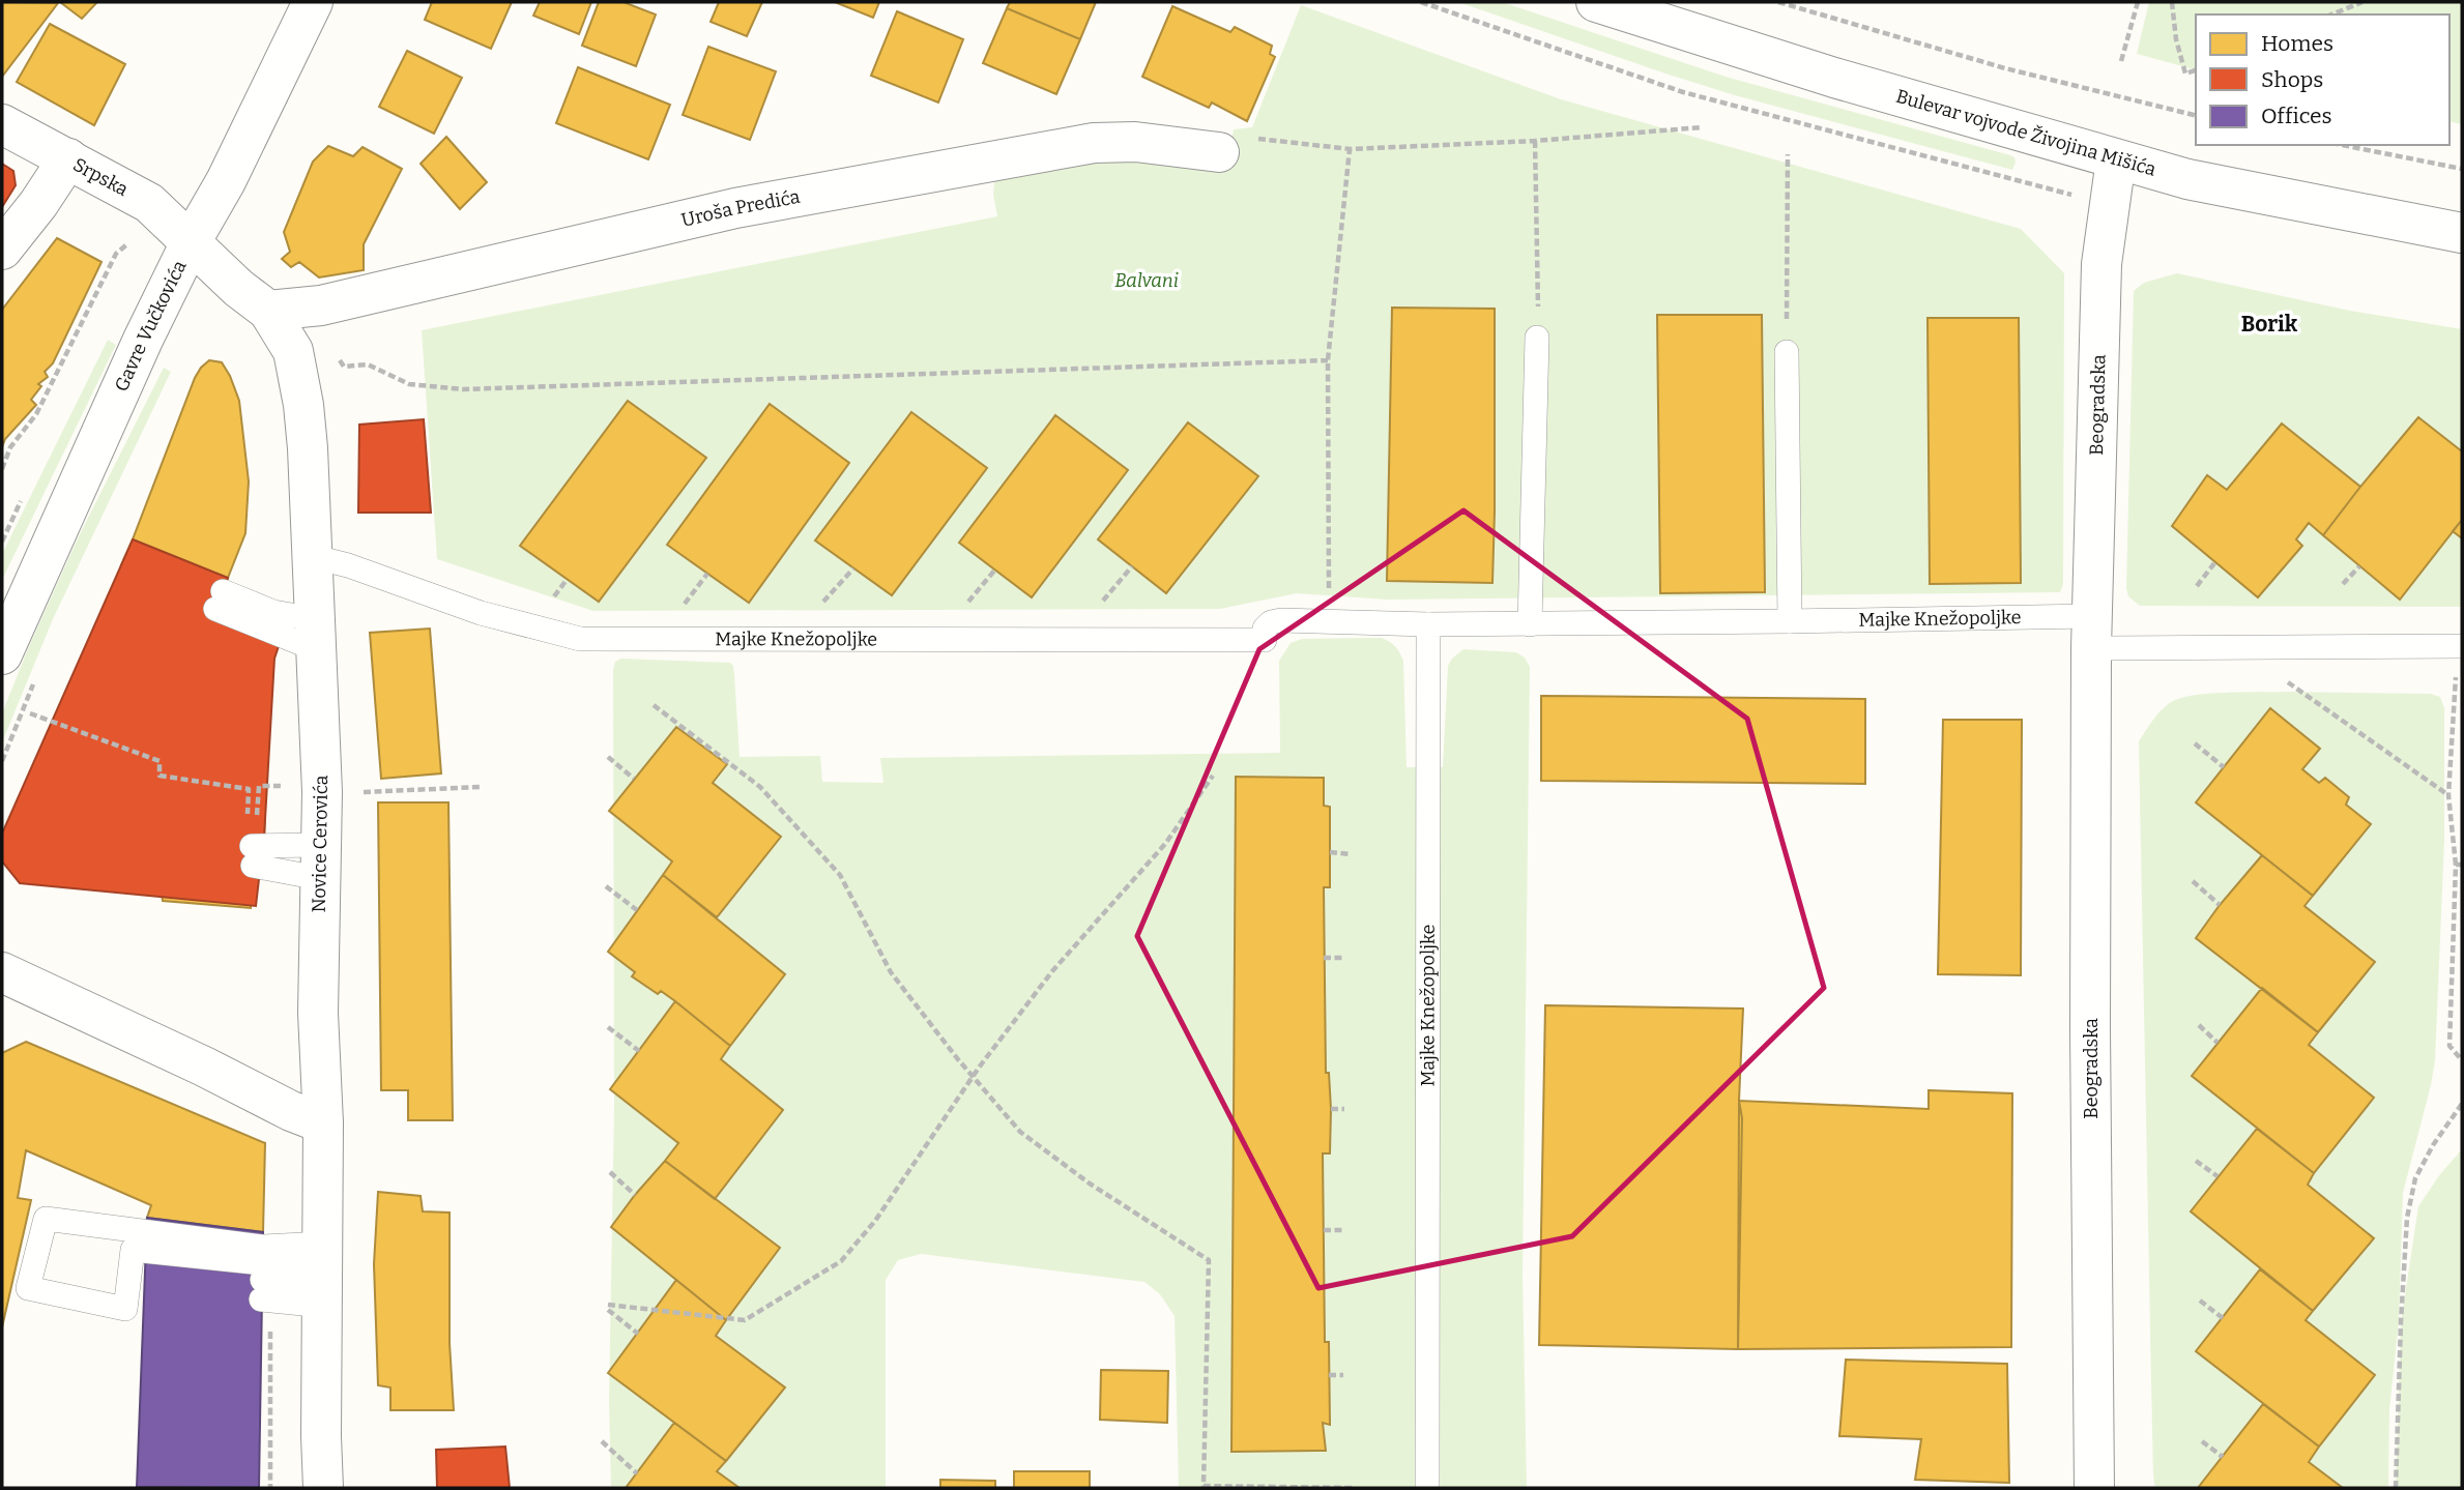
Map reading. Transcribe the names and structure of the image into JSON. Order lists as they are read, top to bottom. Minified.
{"streets":{"street":["Bulevar vojvode Živojina Mišića","Srpska","Uroša Predića","Gavre Vučkovića","Beogradska","Novice Cerovića"],"lane":["Majke Knežopoljke"]},"crossings":[["Bulevar vojvode Živojina Mišića","Beogradska"],["Srpska","Gavre Vučkovića"],["Srpska","Novice Cerovića"],["Uroša Predića","Novice Cerovića"],["Gavre Vučkovića","Novice Cerovića"],["Beogradska","Majke Knežopoljke"],["Majke Knežopoljke","Novice Cerovića"]],"districts":["Borik"],"parks":["Balvani"],"legend":["Homes","Shops","Offices"]}
